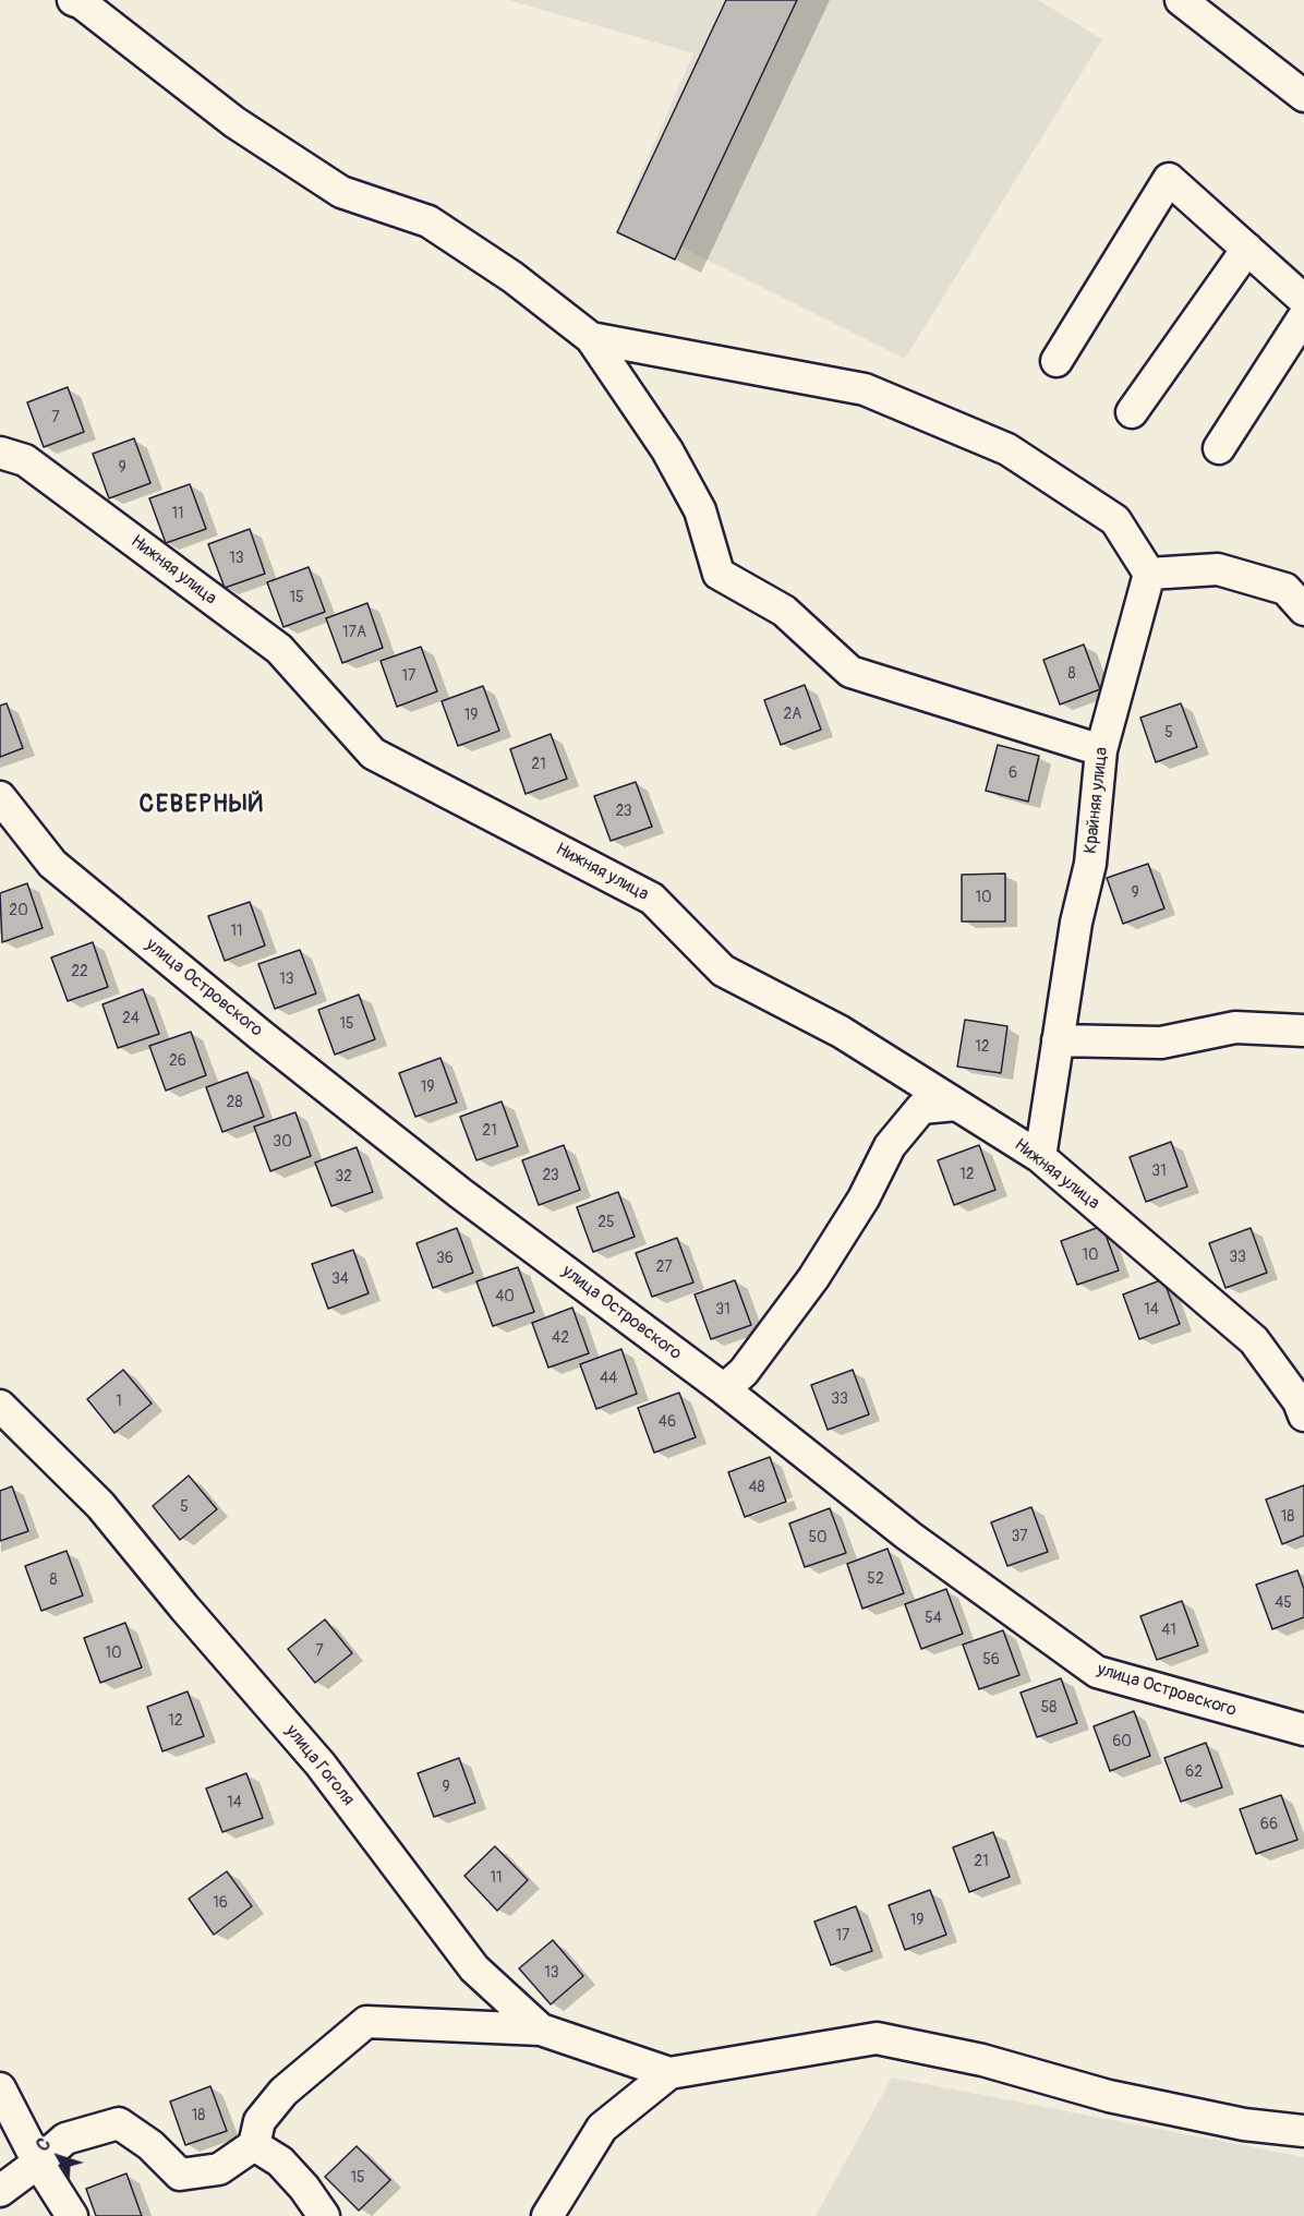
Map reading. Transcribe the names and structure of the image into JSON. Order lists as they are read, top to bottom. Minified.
{"streets":{"street":["Нижняя улица","Крайняя улица","улица Островского","улица Гоголя"]},"crossings":[["Нижняя улица","Крайняя улица"]],"districts":["СЕВЕРНЫЙ"],"house_numbers":["7","9","11","13","15","17А","8","17","2А","19","5","21","6","23","9","10","20","11","22","13","24","15","12","26","19","28","21","30","31","12","23","32","25","10","33","36","27","34","40","31","14","42","44","33","1","46","48","5","18","37","50","52","8","45","54","41","7","10","56","58","12","60","62","9","14","66","21","11","16","19","17","13","18","15"],"north":"top left"}
